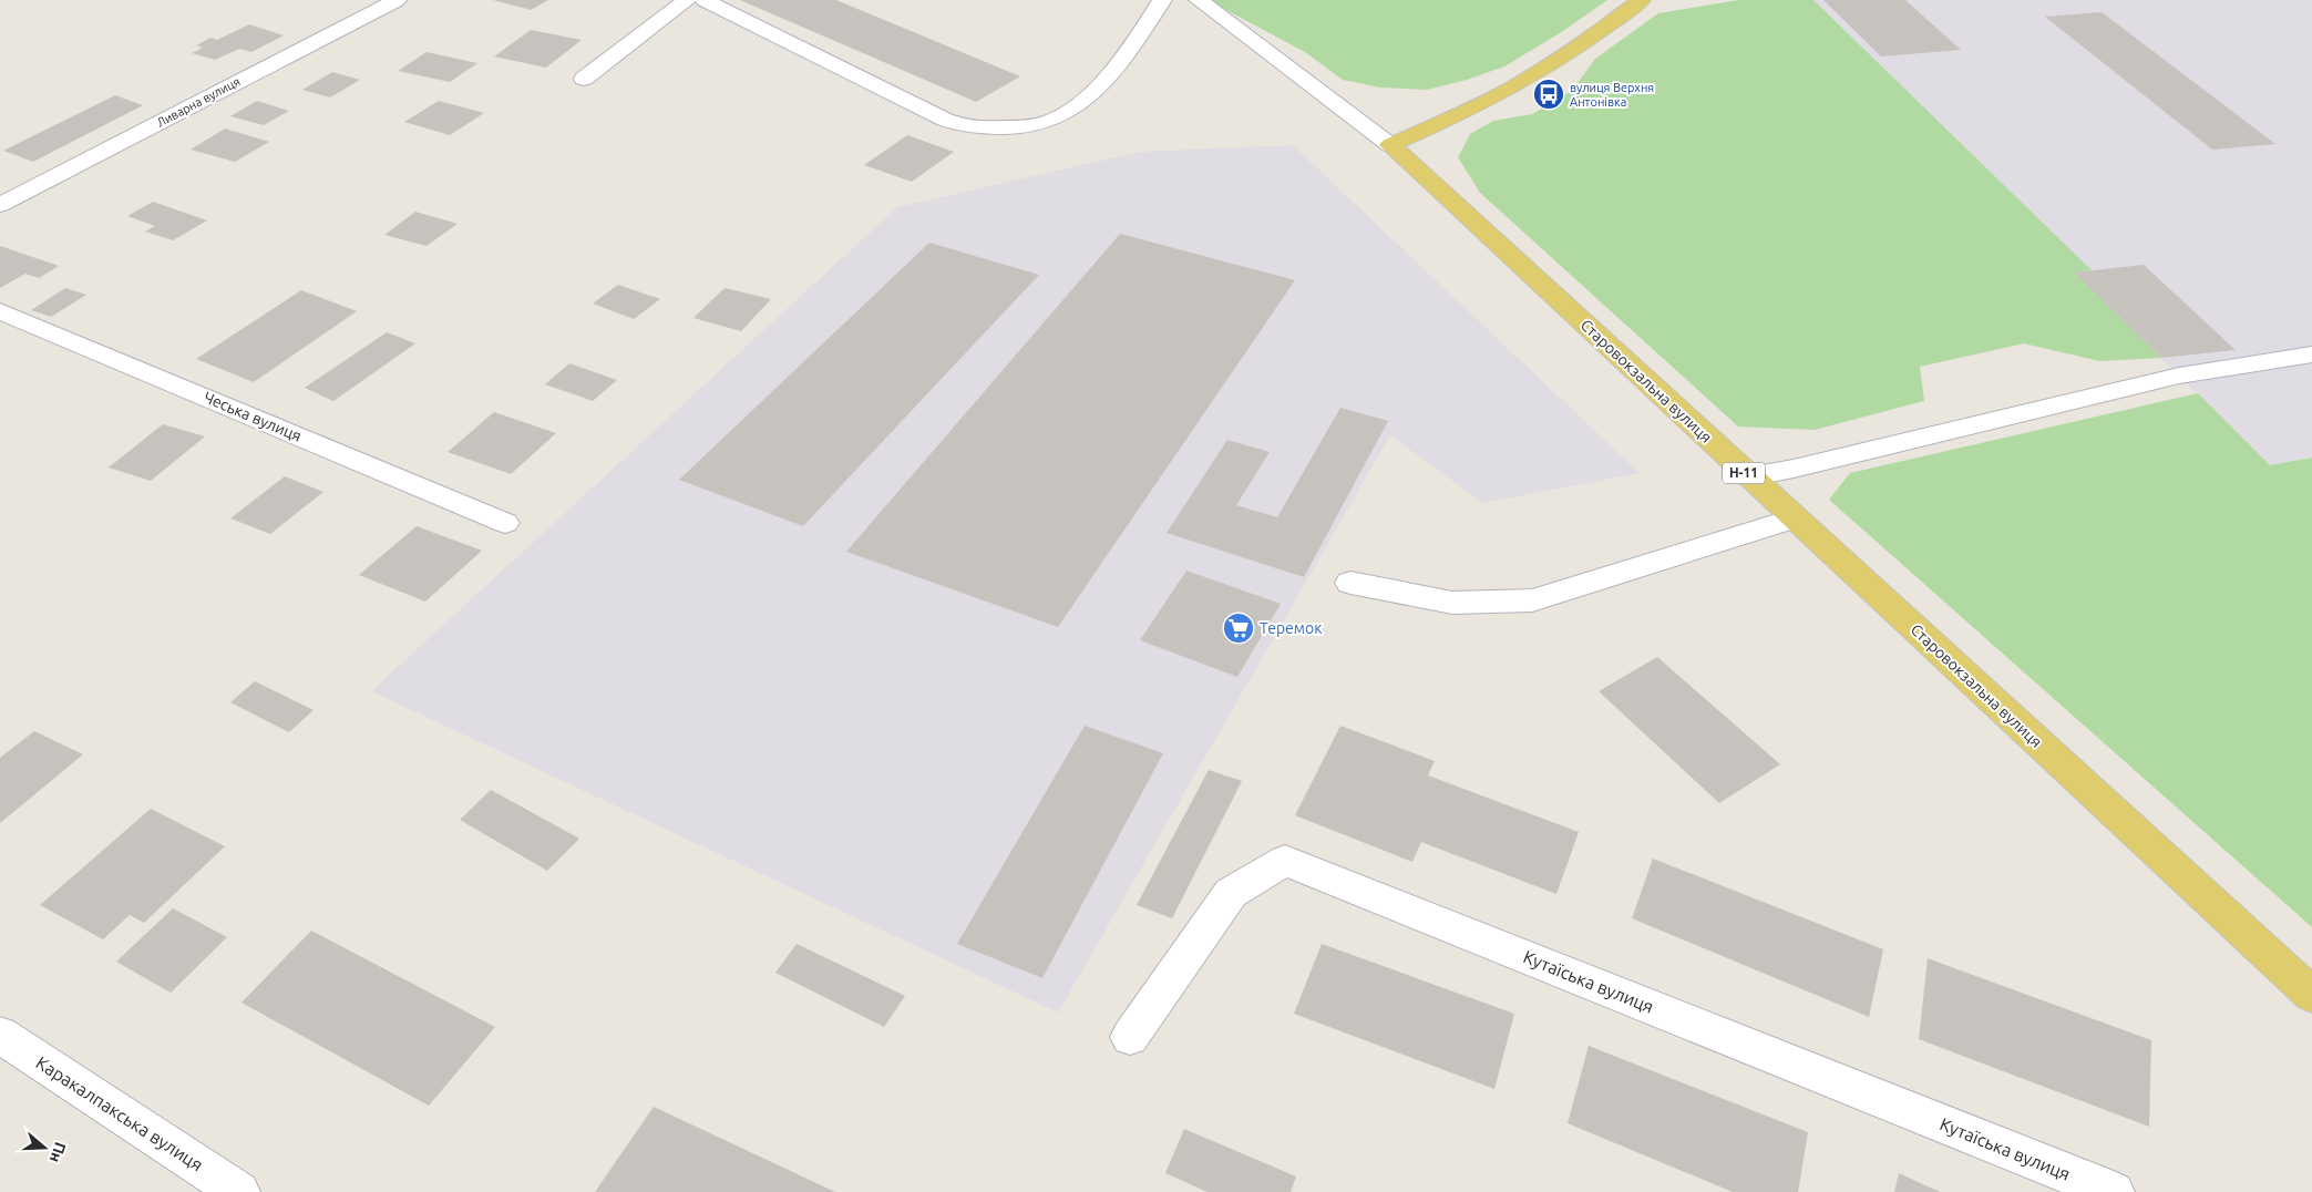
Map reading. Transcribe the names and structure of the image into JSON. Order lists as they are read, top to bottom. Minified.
{"streets":{"main road":["Старовокзальна вулиця","Н-11"],"street":["Ливарна вулиця","Чеська вулиця","Кутаїська вулиця","Каракалпакська вулиця"]},"places":{"bus stop":["вулиця Верхня Антонівка"],"supermarket":["Теремок"]},"north":"right"}
